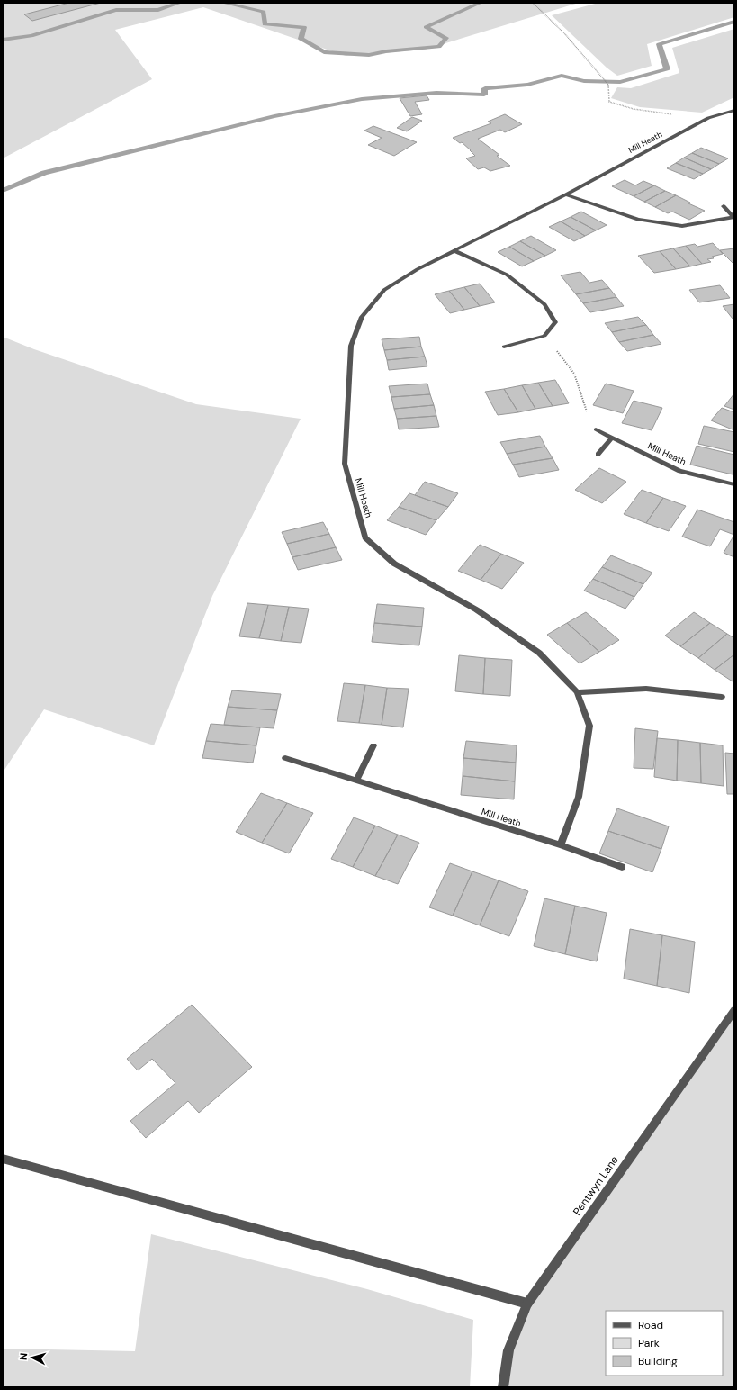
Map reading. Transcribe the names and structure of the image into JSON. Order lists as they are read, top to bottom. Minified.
{"streets":{"street":["Mill Heath","Pentwyn Lane"]},"legend":["Road","Park","Building"],"north":"left"}
